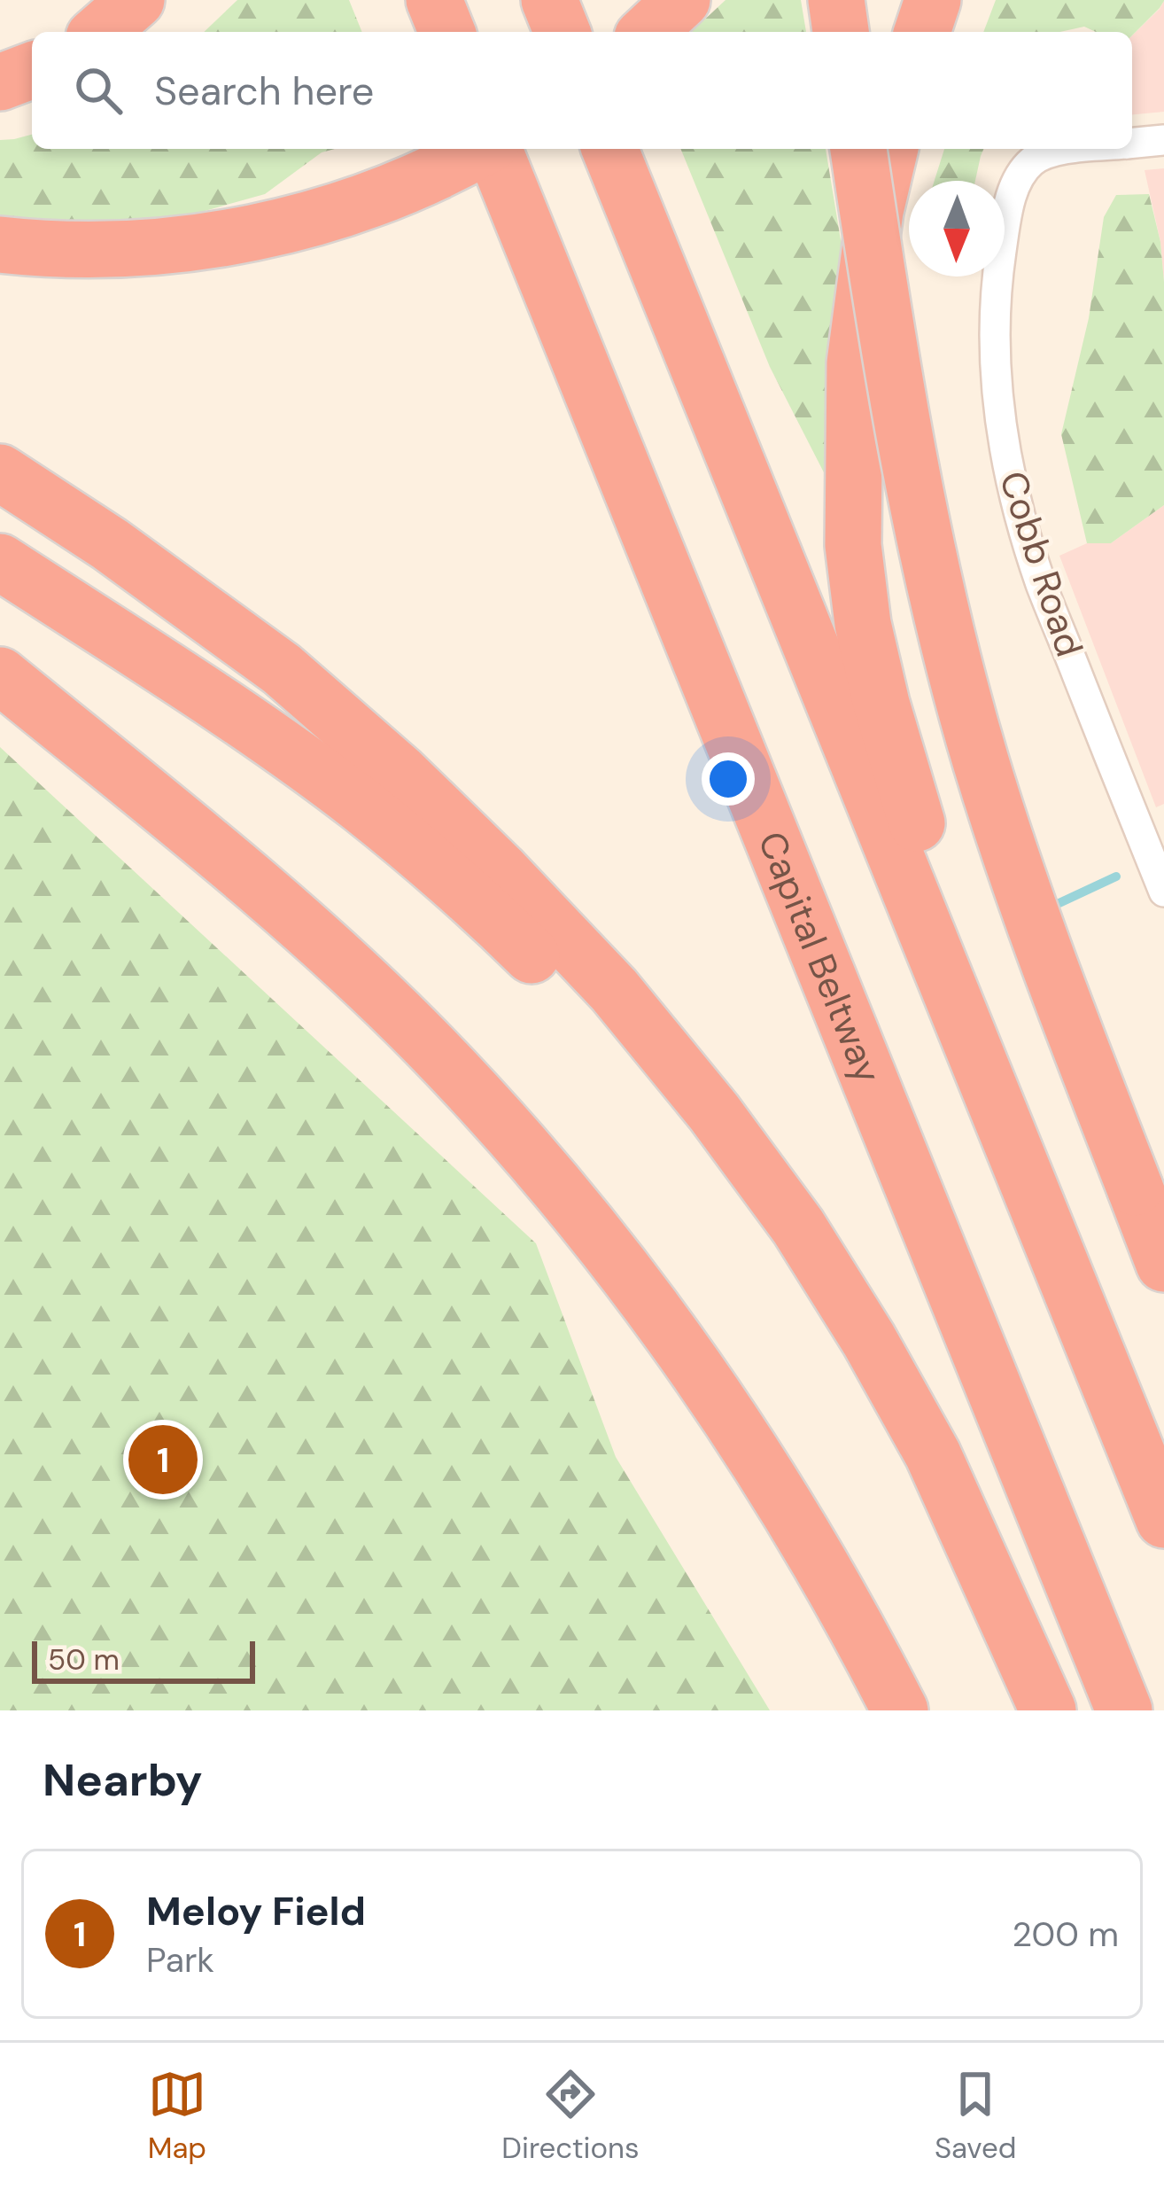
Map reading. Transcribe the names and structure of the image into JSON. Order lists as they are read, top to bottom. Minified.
{"streets":{"highway":["Capital Beltway"],"street":["Cobb Road"]},"scale_bar":"50 m","north":"bottom","page":{"search":"Search here","pins":"1","scale":"50 m","heading":"Nearby","list":[{"mark":"1","name":"Meloy Field","note":"Park","value":"200 m"}],"nav":["Map","Directions","Saved"]}}
